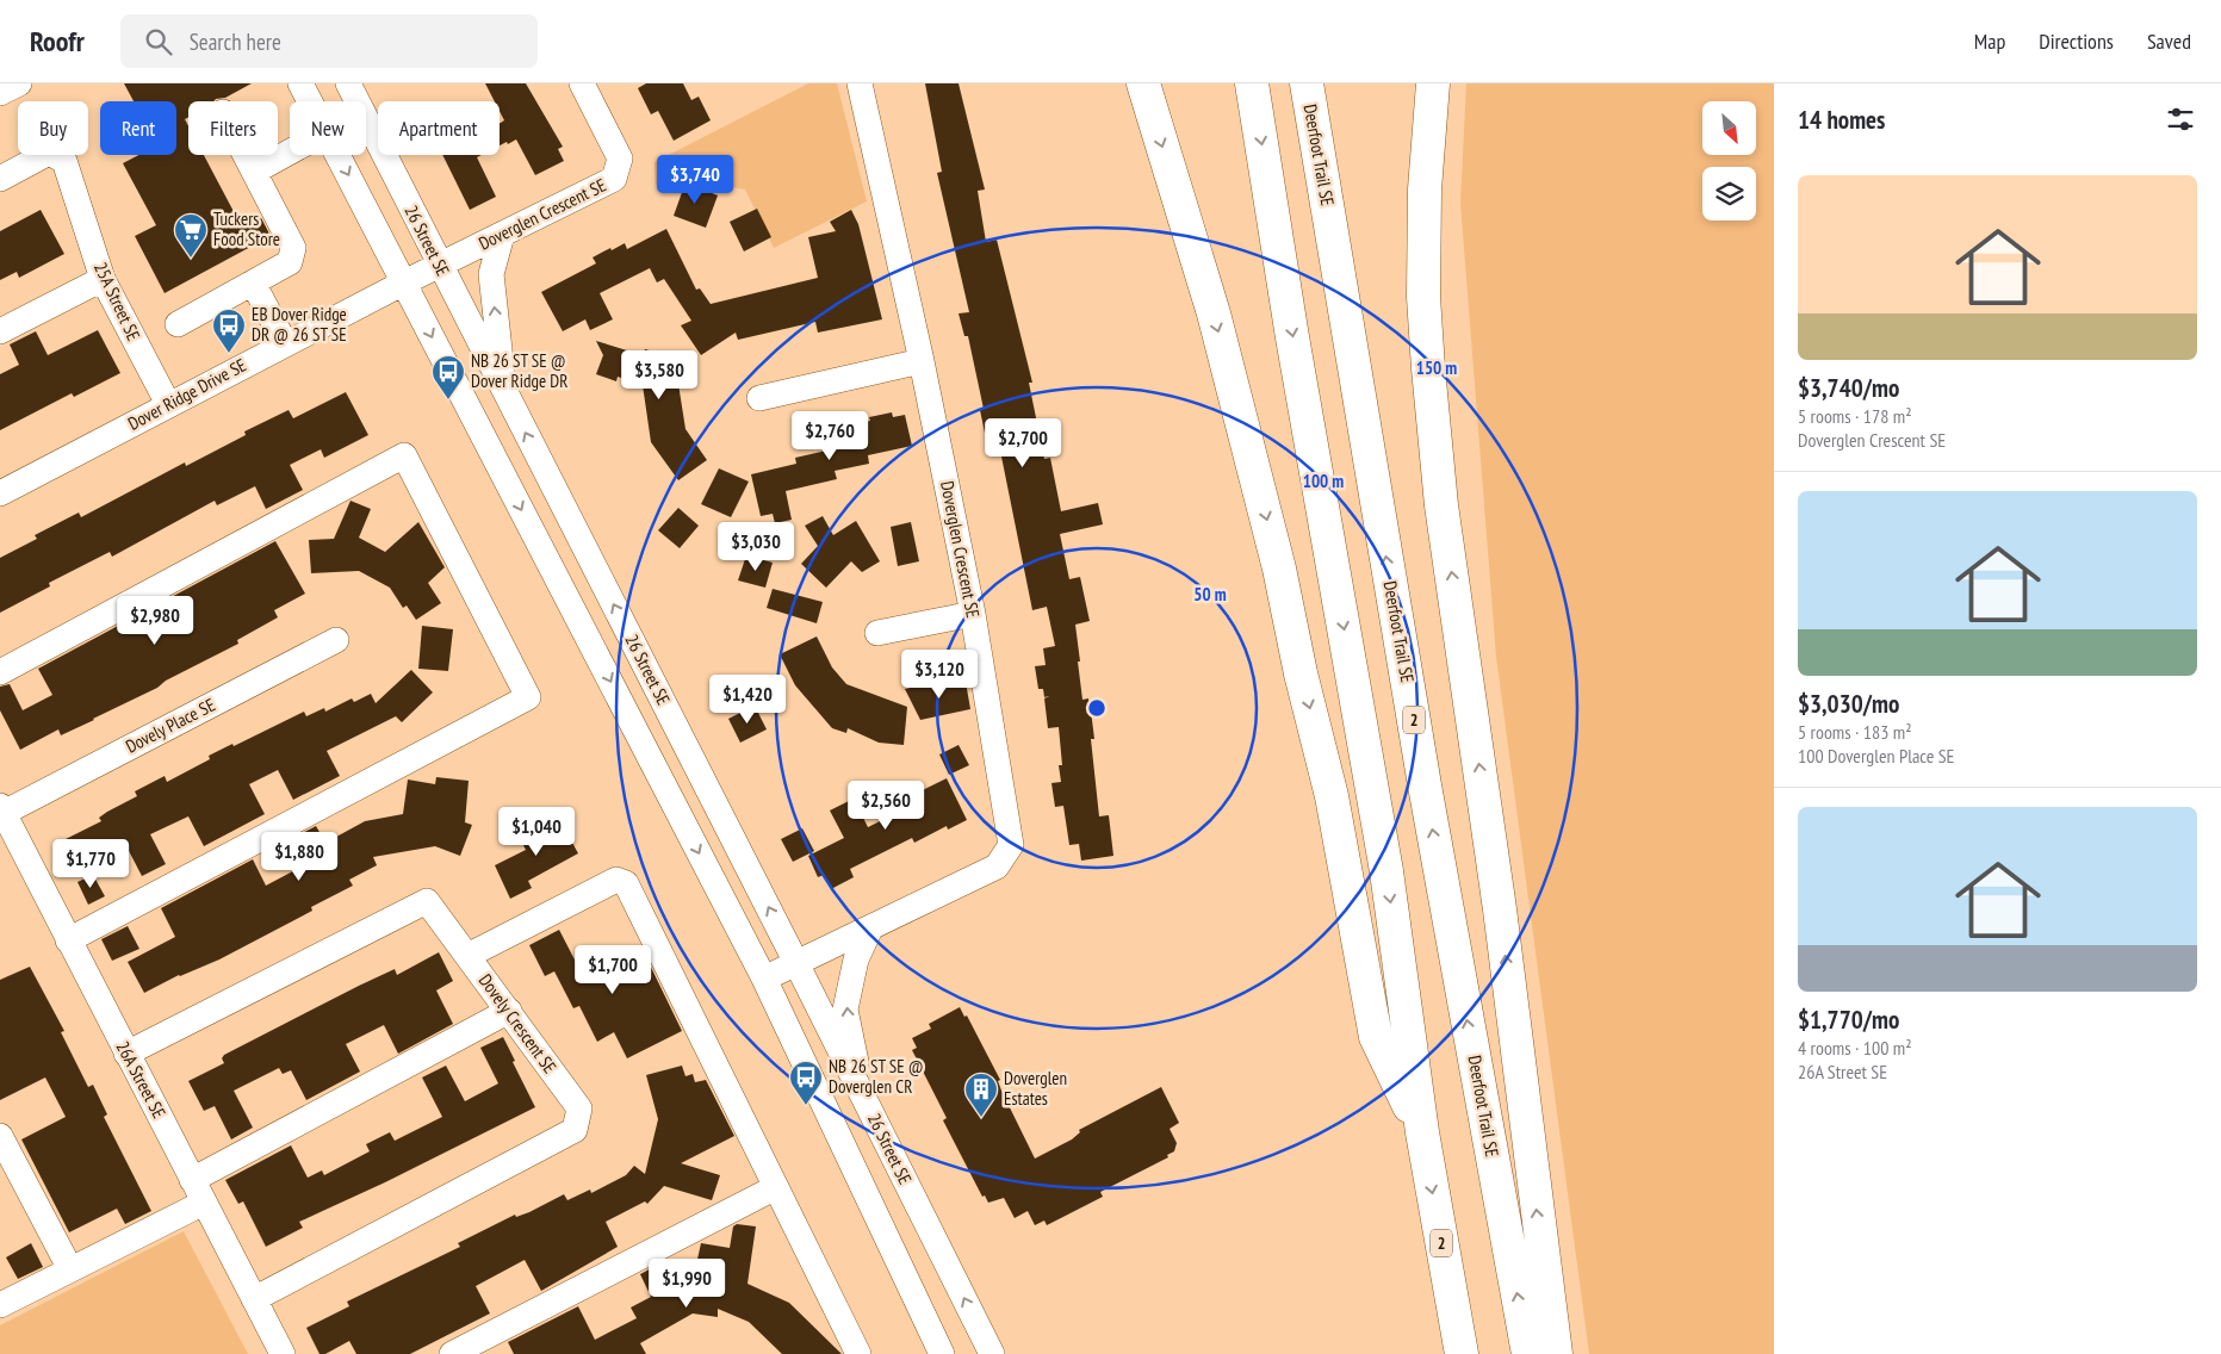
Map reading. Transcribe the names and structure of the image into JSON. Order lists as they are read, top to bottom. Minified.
{"streets":{"highway":["Deerfoot Trail SE","2"],"street":["Doverglen Crescent SE","26 Street SE","25A Street SE","Dover Ridge Drive SE","Dovely Place SE","Dovely Crescent SE","26A Street SE"]},"crossings":[["Doverglen Crescent SE","26 Street SE"],["Doverglen Crescent SE","Dover Ridge Drive SE"],["26 Street SE","Dover Ridge Drive SE"],["25A Street SE","Dover Ridge Drive SE"],["Dovely Place SE","26A Street SE"],["Dovely Crescent SE","26A Street SE"]],"places":{"supermarket":["Tuckers Food Store"],"bus stop":["EB Dover Ridge DR @ 26 ST SE","NB 26 ST SE @ Dover Ridge DR","NB 26 ST SE @ Doverglen CR"],"building":["Doverglen Estates"]},"north":"bottom right","page":{"header":"Roofr","search":"Search here","nav":["Map","Directions","Saved"],"heading":"14 homes","chip":["Buy","Rent","Filters","New","Apartment"],"price":["$3,740","$3,580","$2,760","$2,700","$3,030","$2,980","$3,120","$1,420","$2,560","$1,040","$1,880","$1,770","$1,700","$1,990"],"list":[{"name":"$3,740/mo","note":"5 rooms · 178 m² · Doverglen Crescent SE"},{"name":"$3,030/mo","note":"5 rooms · 183 m² · 100 Doverglen Place SE"},{"name":"$1,770/mo","note":"4 rooms · 100 m² · 26A Street SE"}]},"rings":["150 m","100 m","50 m"]}
